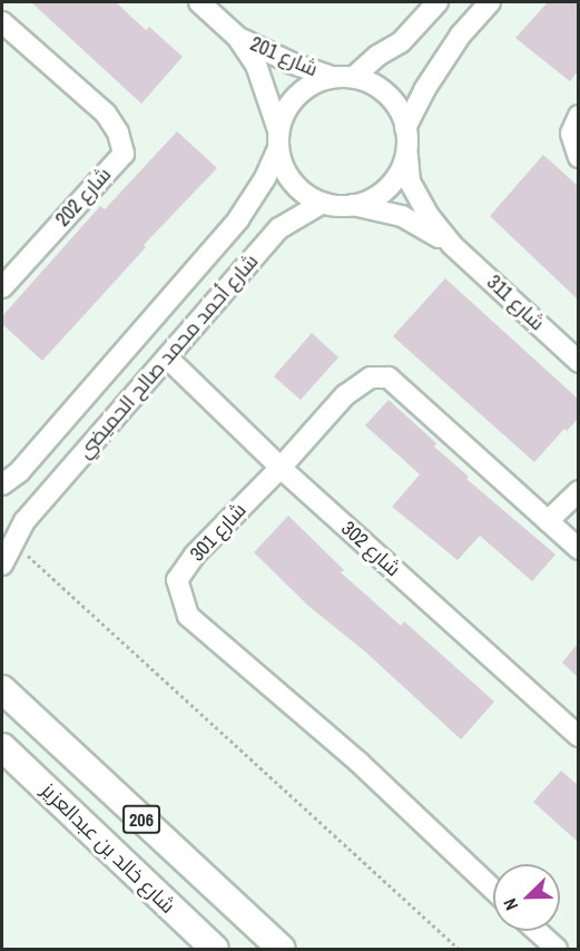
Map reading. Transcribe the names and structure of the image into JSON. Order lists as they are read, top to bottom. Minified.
{"streets":{"main road":["206","شارع خالد بن عبدالعزيز"],"street":["شارع 201","شارع 202","شارع 311","شارع أحمد محمد صالح الحميضي","شارع 301","شارع 302"]},"crossings":[["شارع 201","شارع 311"],["شارع 201","شارع أحمد محمد صالح الحميضي"],["شارع 311","شارع أحمد محمد صالح الحميضي"],["شارع أحمد محمد صالح الحميضي","شارع 302"],["شارع 301","شارع 302"]],"north":"bottom left"}
